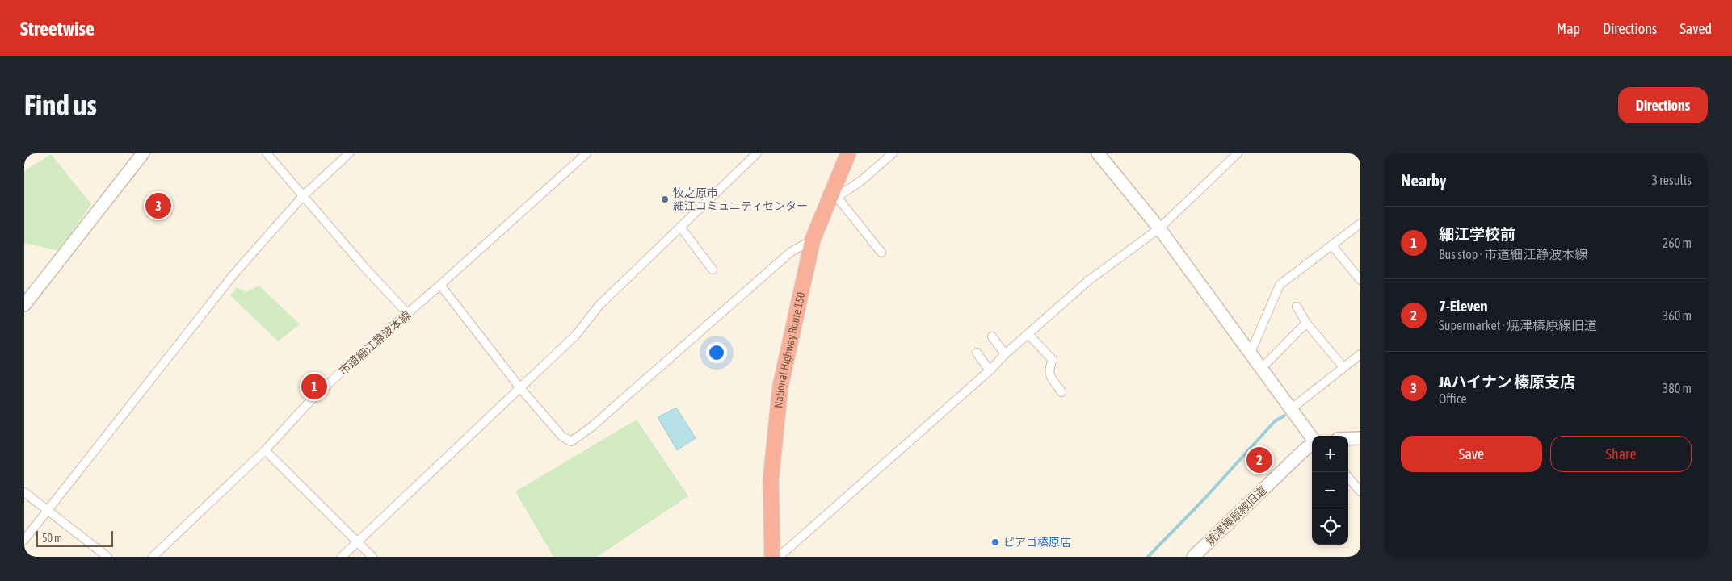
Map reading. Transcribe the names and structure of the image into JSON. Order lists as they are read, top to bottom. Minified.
{"streets":{"highway":["National Highway Route 150"],"street":["市道細江静波本線","焼津榛原線旧道"]},"places":["牧之原市 細江コミュニティセンター","ピアゴ榛原店"],"scale_bar":"50 m","page":{"header":"Streetwise","nav":["Map","Directions","Saved"],"buttons":["Directions",["Save","Share"]],"title":"Find us","heading":["Nearby","3 results"],"pins":["3","1","2"],"list":[{"mark":"1","name":"細江学校前","note":"Bus stop · 市道細江静波本線","value":"260 m"},{"mark":"2","name":"7-Eleven","note":"Supermarket · 焼津榛原線旧道","value":"360 m"},{"mark":"3","name":"JAハイナン 榛原支店","note":"Office","value":"380 m"}],"map_buttons":["+","−"],"scale":"50 m"}}
